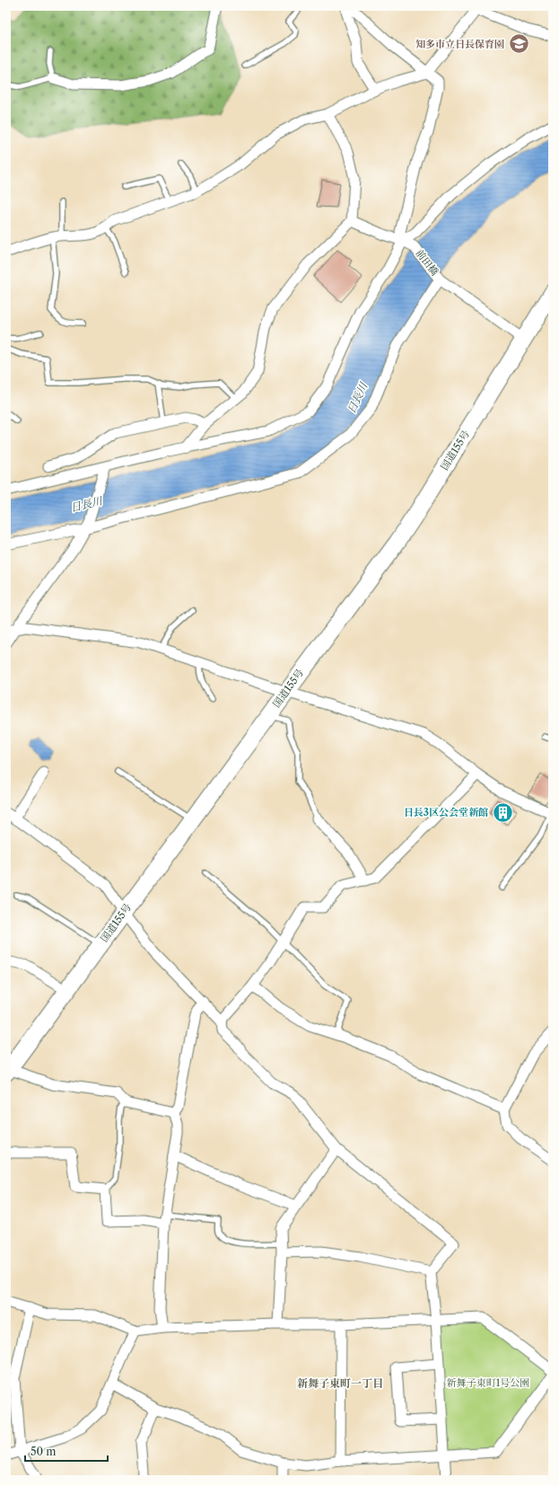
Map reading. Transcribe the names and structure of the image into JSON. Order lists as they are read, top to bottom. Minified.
{"streets":{"highway":["国道155号"],"street":["前田橋"]},"crossings":[["前田橋","国道155号"]],"districts":["新舞子東町一丁目"],"water":["日長川"],"parks":["新舞子東町1号公園"],"places":{"school or university":["知多市立日長保育園"],"building":["日長3区公会堂新館"]},"scale_bar":"50 m"}
